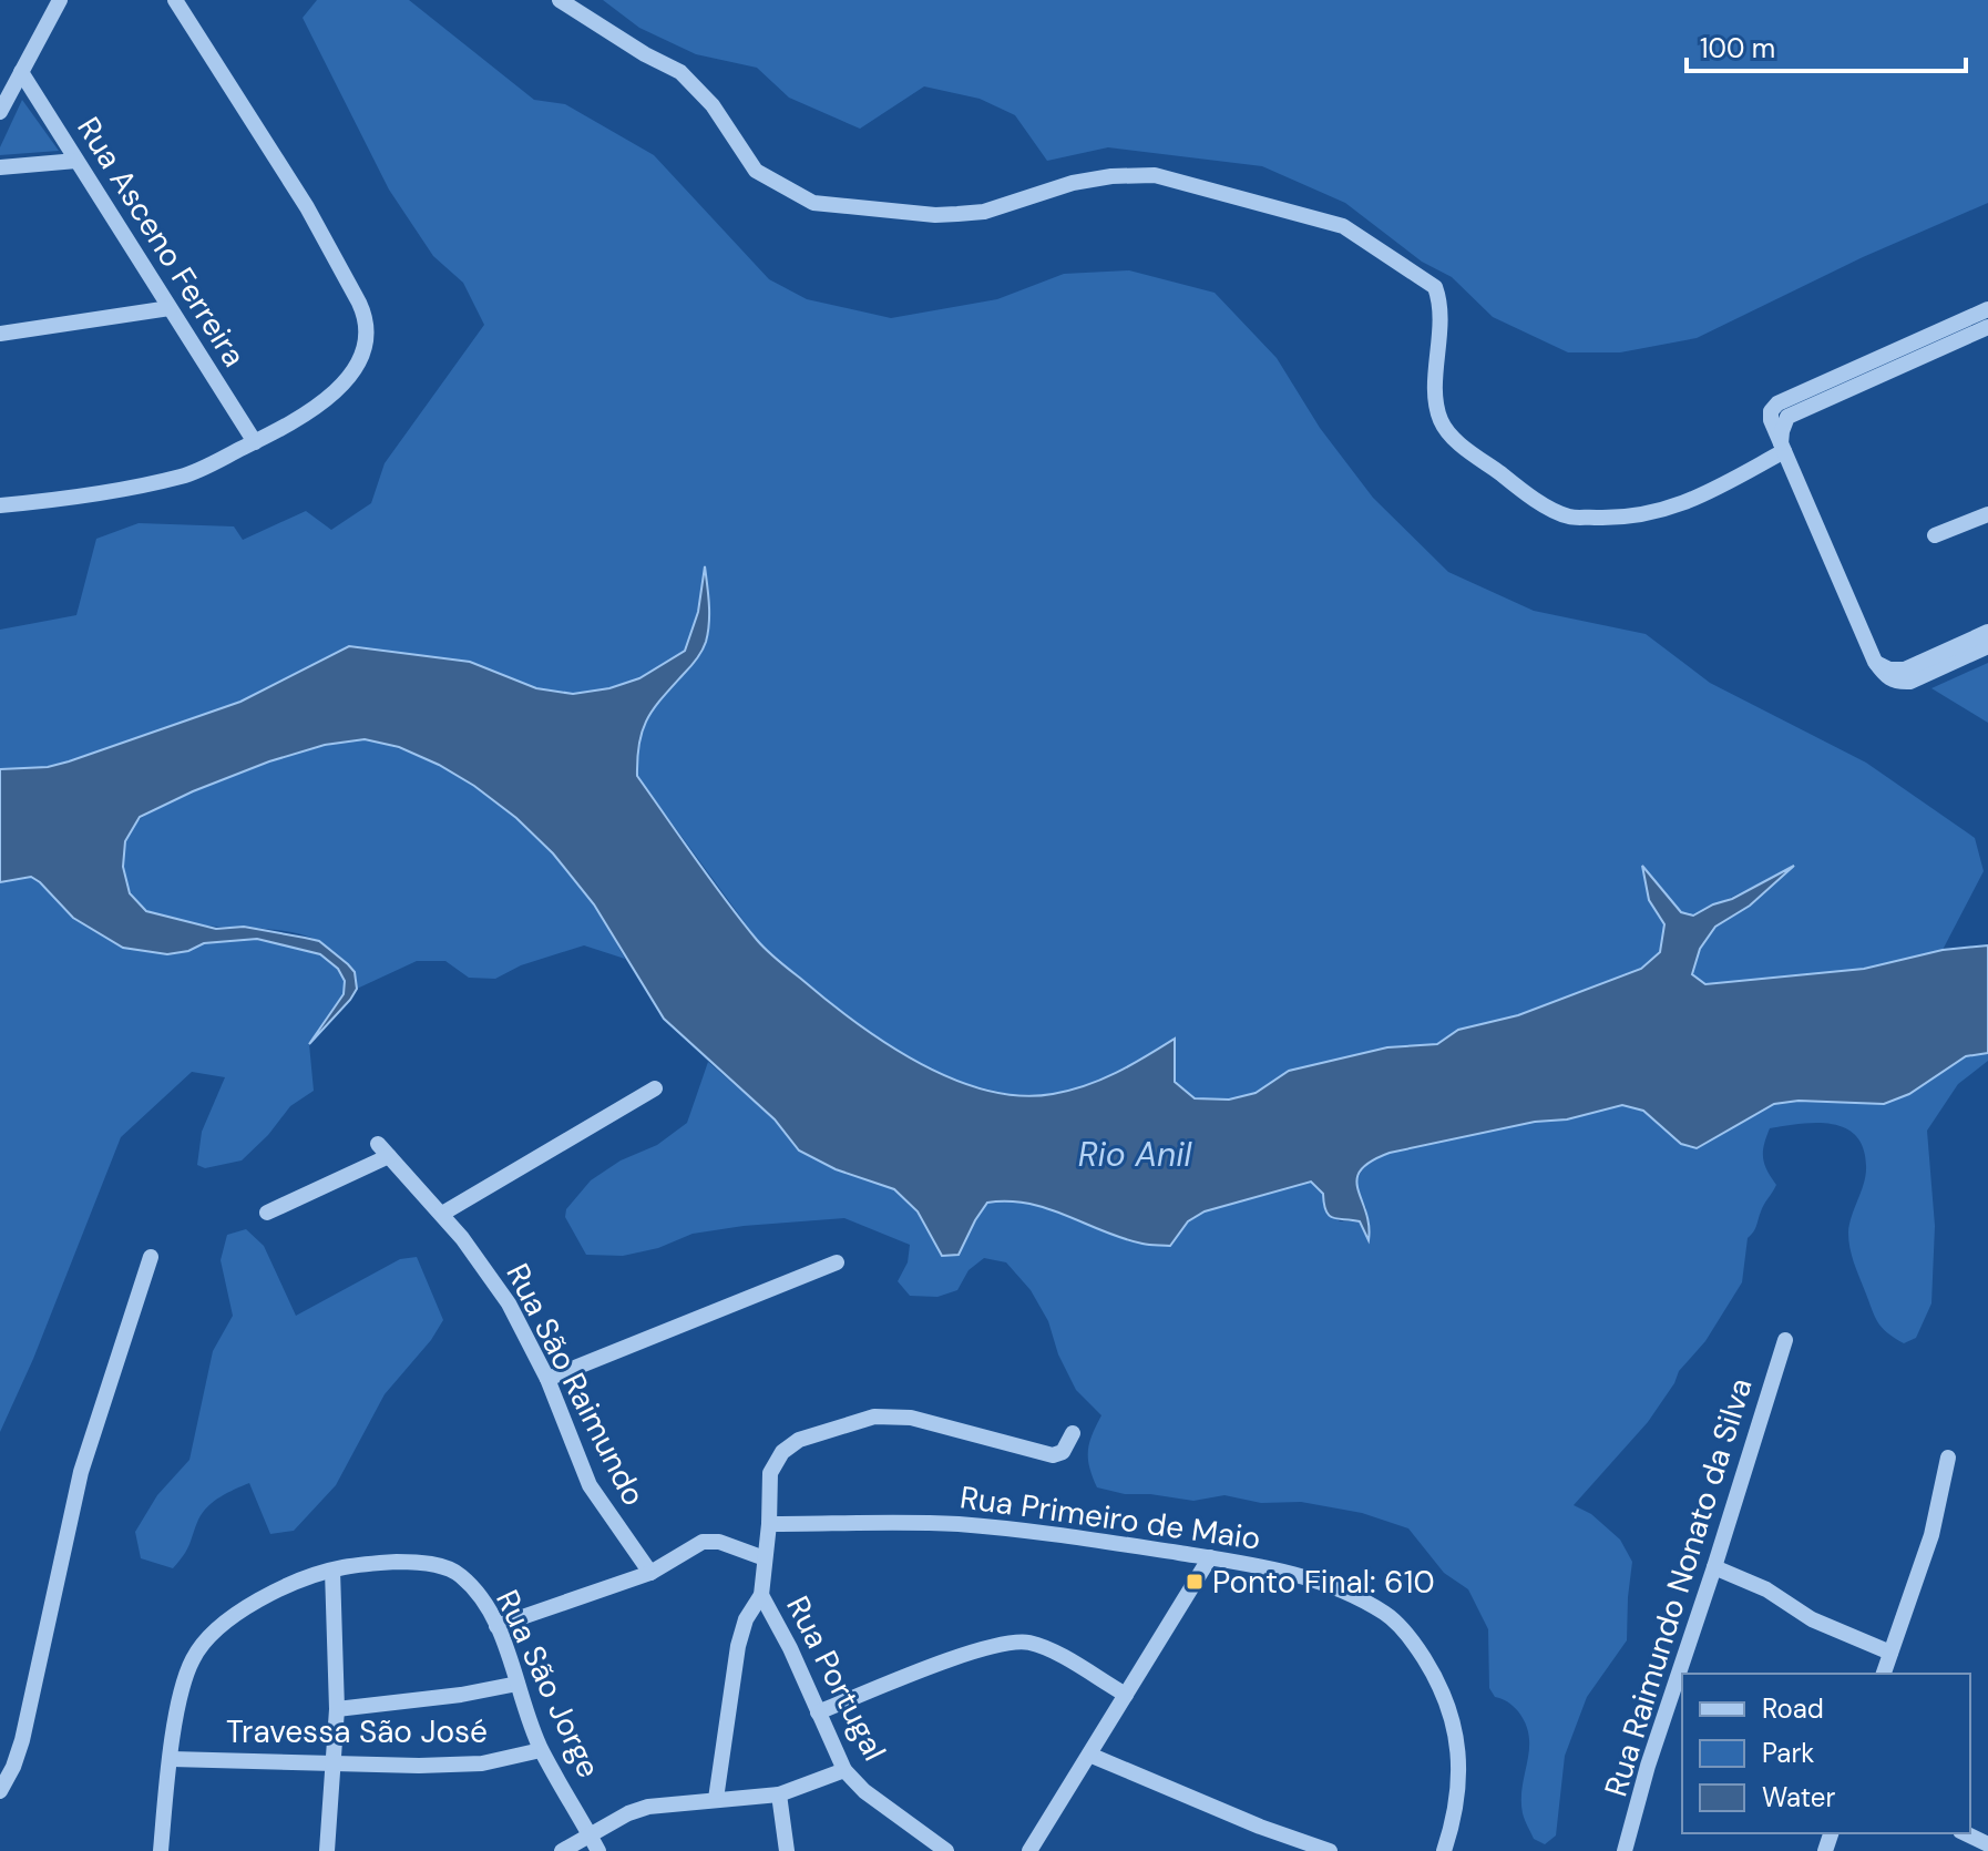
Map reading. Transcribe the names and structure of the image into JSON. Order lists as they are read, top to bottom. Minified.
{"streets":{"street":["Rua Asceno Ferreira","Rua São Raimundo","Rua Primeiro de Maio","Rua Raimundo Nonato da Silva","Rua Portugal","Rua São Jorge","Travessa São José"]},"crossings":[["Rua São Jorge","Travessa São José"]],"water":["Rio Anil"],"places":{"transit":["Ponto Final: 610"]},"legend":["Road","Park","Water"],"scale_bar":"100 m"}
